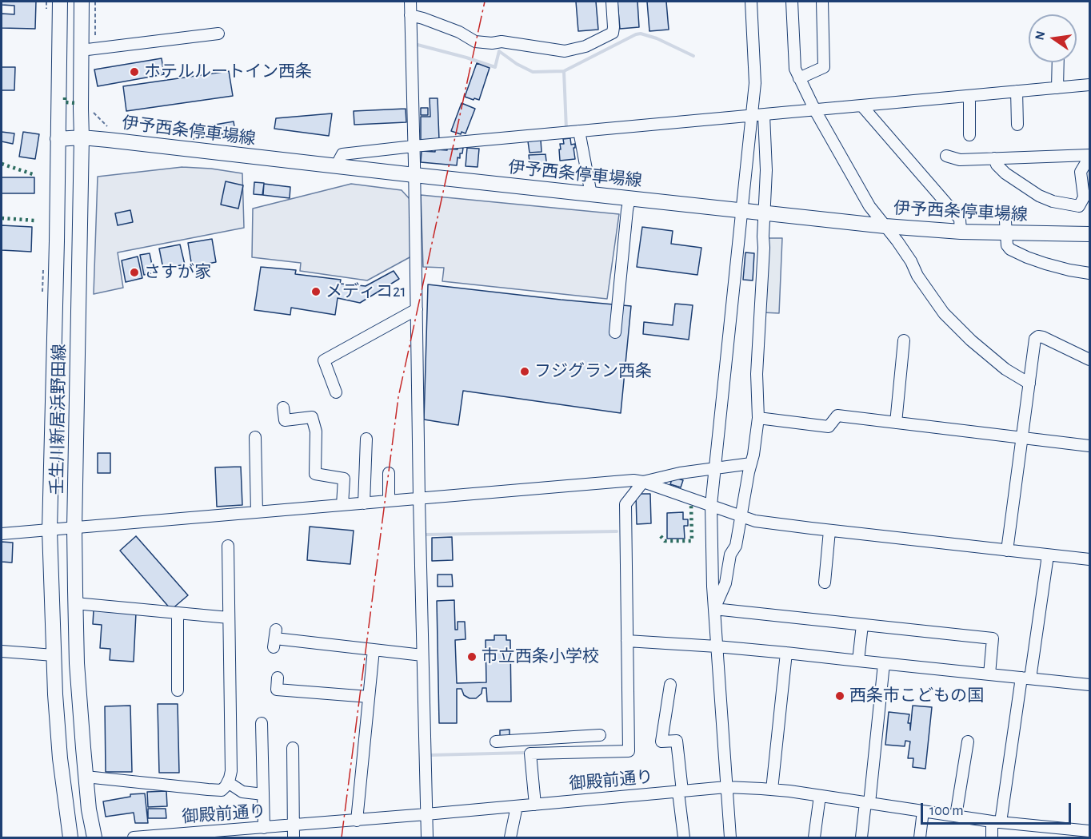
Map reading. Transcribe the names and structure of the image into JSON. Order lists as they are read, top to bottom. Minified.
{"streets":{"main road":["伊予西条停車場線","壬生川新居浜野田線"],"street":["御殿前通り"]},"crossings":[["伊予西条停車場線","壬生川新居浜野田線"]],"places":["ホテルルートイン西条","さすが家","メディコ21","フジグラン西条","市立西条小学校","西条市こどもの国"],"scale_bar":"100 m","north":"left"}
